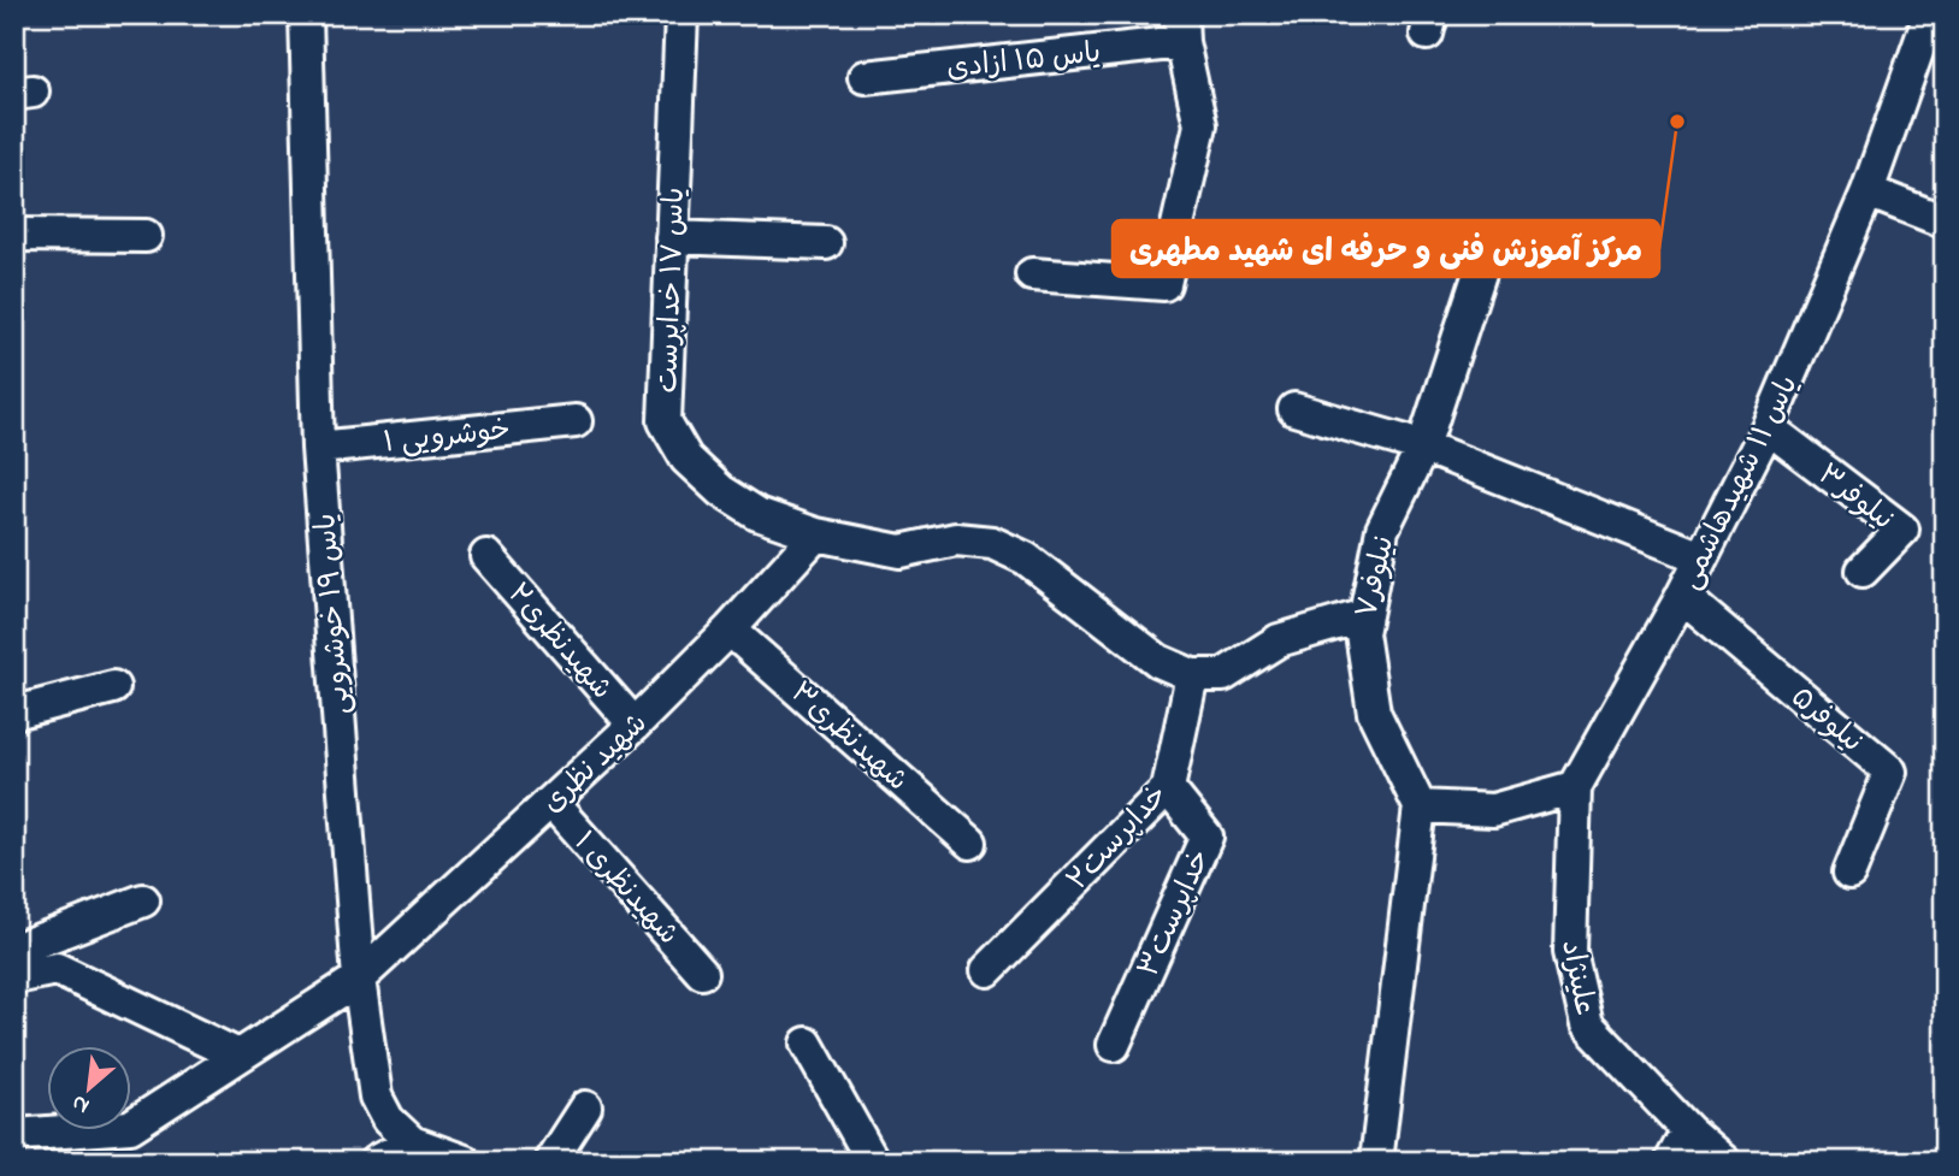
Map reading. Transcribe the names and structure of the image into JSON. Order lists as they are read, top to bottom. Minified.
{"streets":{"street":["یاس ۱۵ ازادی","یاس ۱۷ خداپرست","خوشرویی ۱","یاس ۱۱ شهیدهاشمی","نیلوفر۳","نیلوفر۷","یاس ۱۹ خوشرویی","شهیدنظری۲","نیلوفر۵","شهیدنظری۳","شهید نظری","خداپرست۲","شهیدنظری ۱","خداپرست۳","علینژاد"]},"crossings":[["یاس ۱۷ خداپرست","شهید نظری"],["یاس ۱۷ خداپرست","خداپرست۲"],["خوشرویی ۱","یاس ۱۹ خوشرویی"],["یاس ۱۱ شهیدهاشمی","نیلوفر۳"],["یاس ۱۱ شهیدهاشمی","نیلوفر۵"],["یاس ۱۱ شهیدهاشمی","علینژاد"],["یاس ۱۹ خوشرویی","شهید نظری"],["شهیدنظری۲","شهید نظری"],["شهیدنظری۳","شهید نظری"],["شهید نظری","شهیدنظری ۱"],["خداپرست۲","خداپرست۳"]],"places":["مرکز آموزش فنی و حرفه ای شهید مطهری"],"north":"bottom left"}
